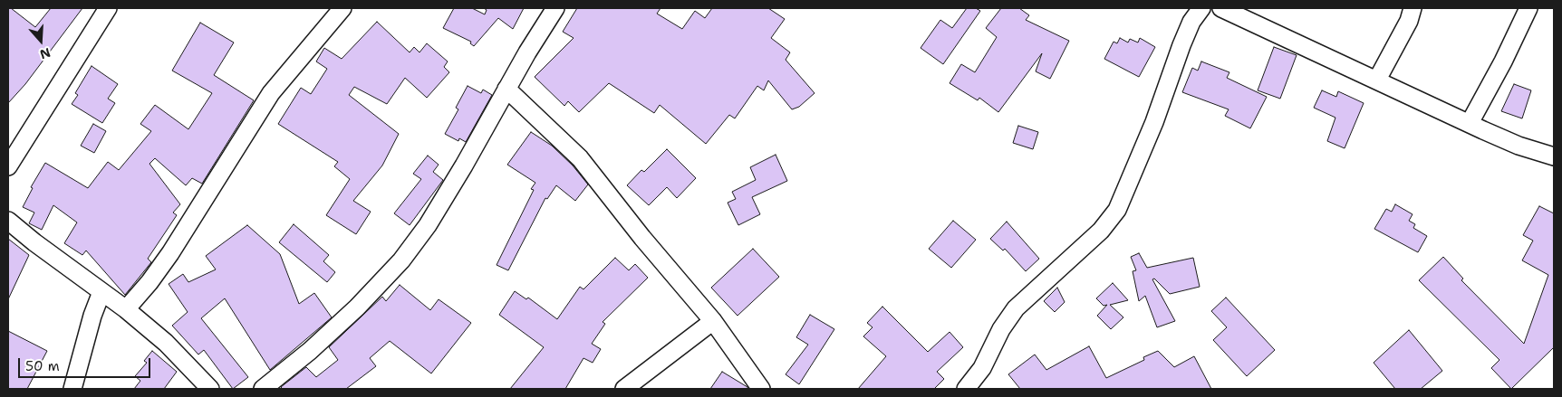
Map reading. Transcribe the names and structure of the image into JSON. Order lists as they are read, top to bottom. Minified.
{"scale_bar":"50 m","north":"bottom"}
